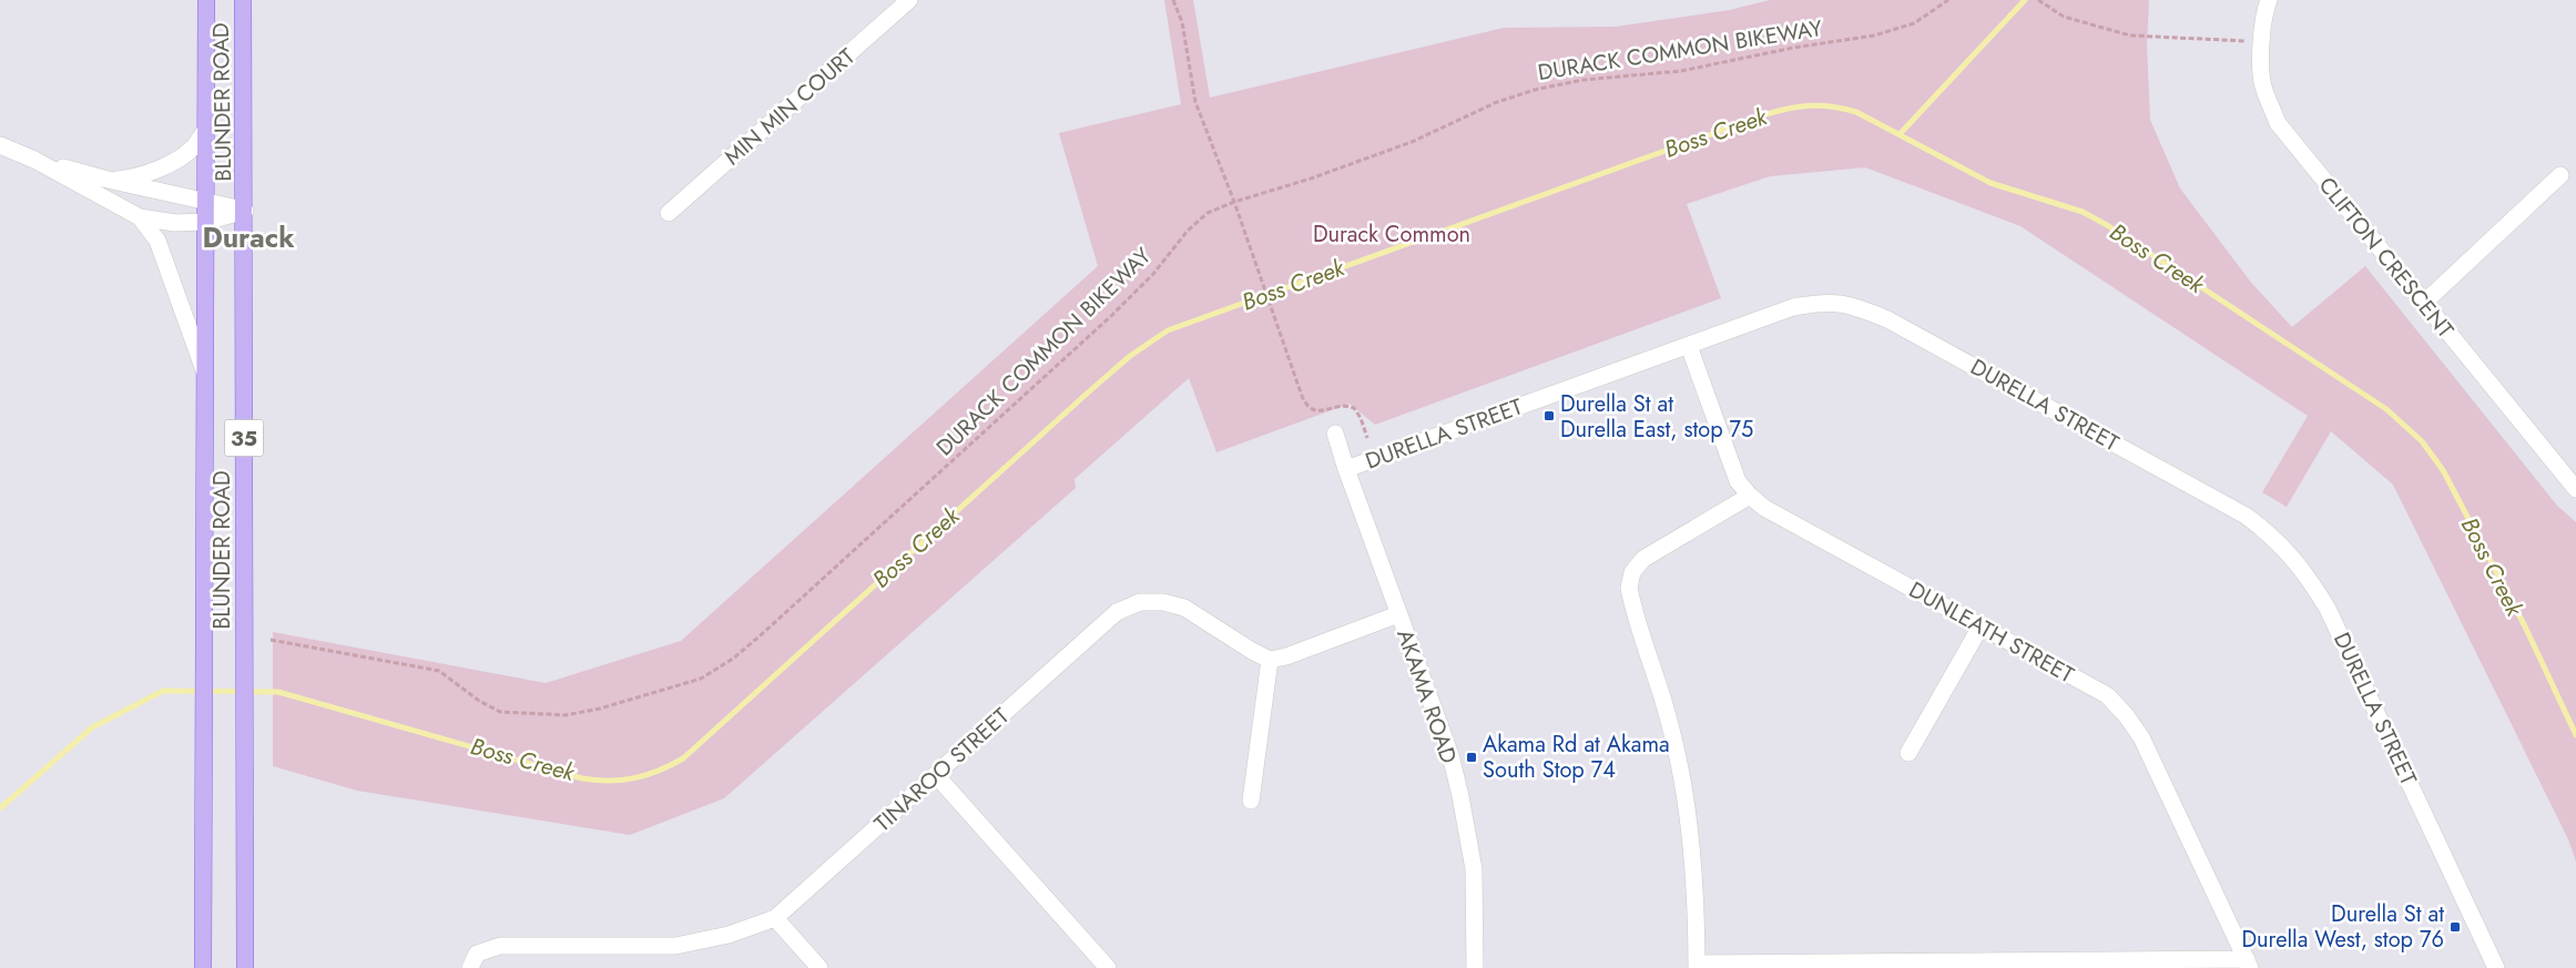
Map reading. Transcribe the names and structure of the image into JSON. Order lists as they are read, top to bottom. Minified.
{"streets":{"main road":["BLUNDER ROAD","35"],"street":["MIN MIN COURT","CLIFTON CRESCENT","DURELLA STREET","DUNLEATH STREET","AKAMA ROAD","TINAROO STREET"],"path":["DURACK COMMON BIKEWAY"]},"crossings":[["DURELLA STREET","DUNLEATH STREET"],["DURELLA STREET","AKAMA ROAD"]],"districts":["Durack"],"water":["Boss Creek"],"parks":["Durack Common"],"places":{"transit":["Durella St at Durella East, stop 75","Akama Rd at Akama South Stop 74","Durella St at Durella West, stop 76"]}}
